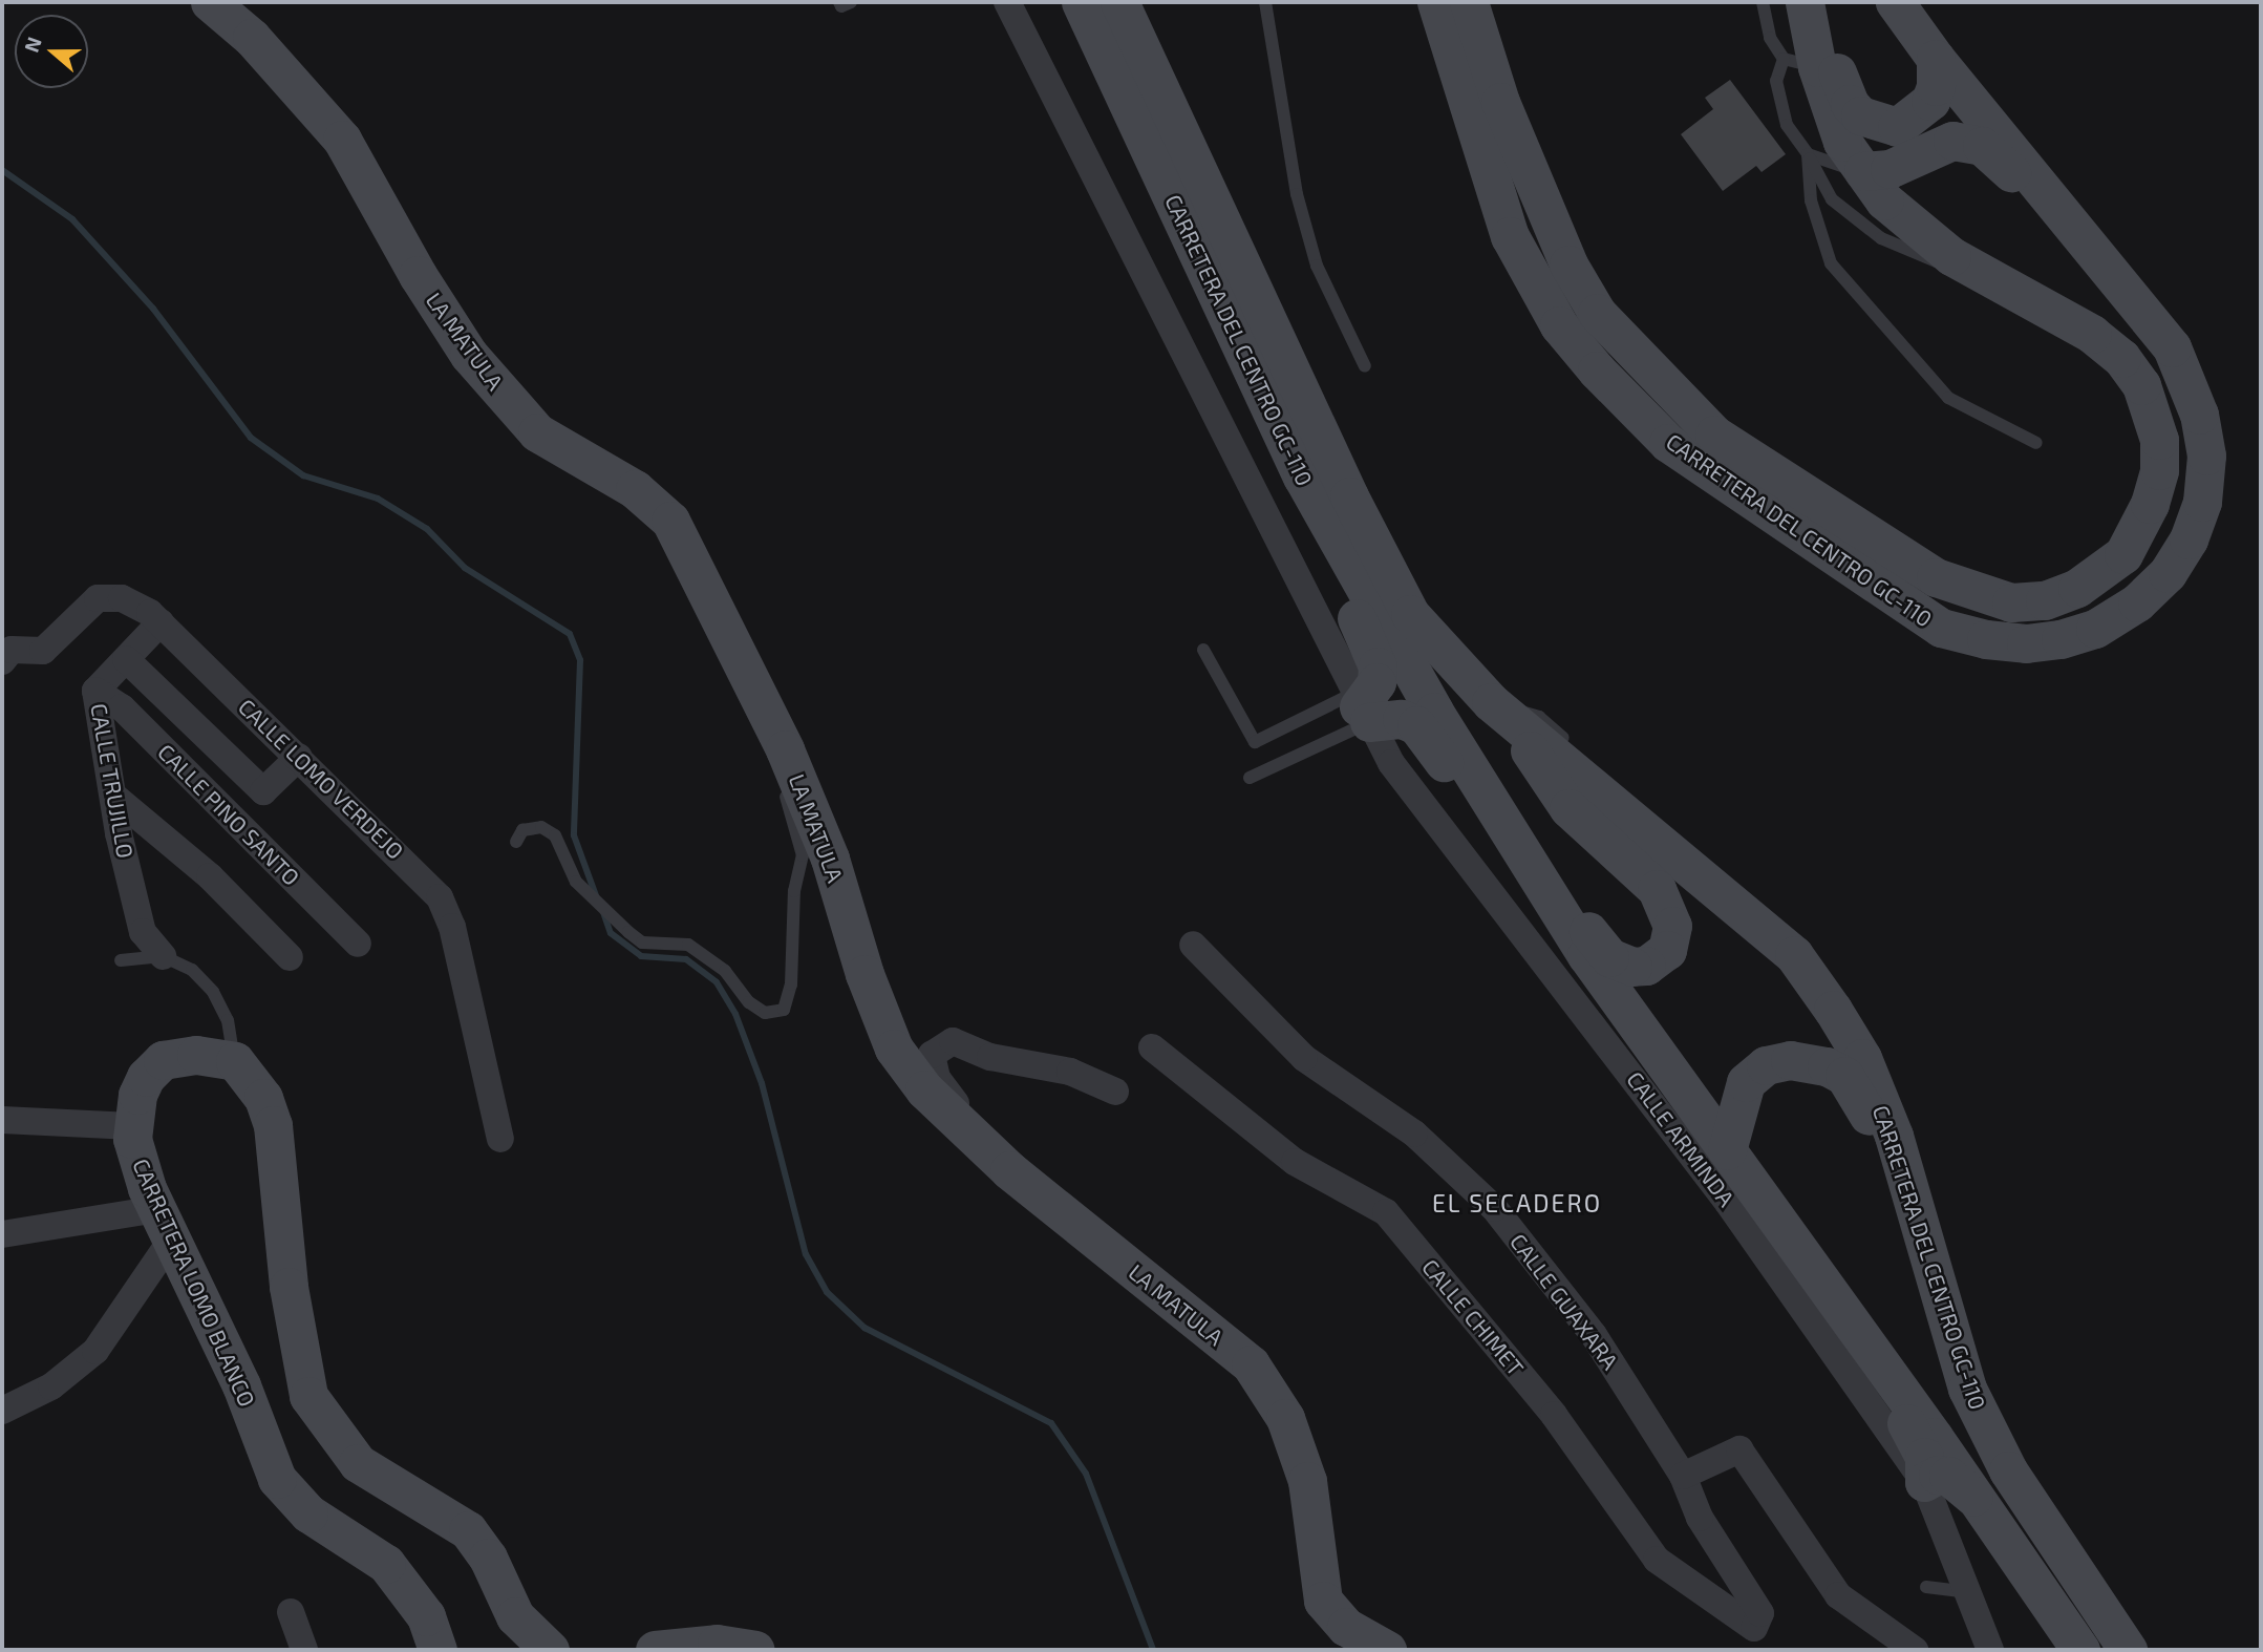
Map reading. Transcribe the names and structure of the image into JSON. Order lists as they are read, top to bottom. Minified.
{"streets":{"main road":["CARRETERA DEL CENTRO GC-110","LA MATULA","CARRETERA LOMO BLANCO"],"street":["CALLE LOMO VERDEJO","CALLE TRUJILLO","CALLE PINO SANTO","CALLE ARMINDA","CALLE GUAXARA","CALLE CHIMET"]},"crossings":[["CALLE LOMO VERDEJO","CALLE TRUJILLO"],["CALLE TRUJILLO","CALLE PINO SANTO"],["CALLE TRUJILLO","CARRETERA LOMO BLANCO"],["CALLE GUAXARA","CALLE CHIMET"]],"districts":["EL SECADERO"],"north":"left"}
